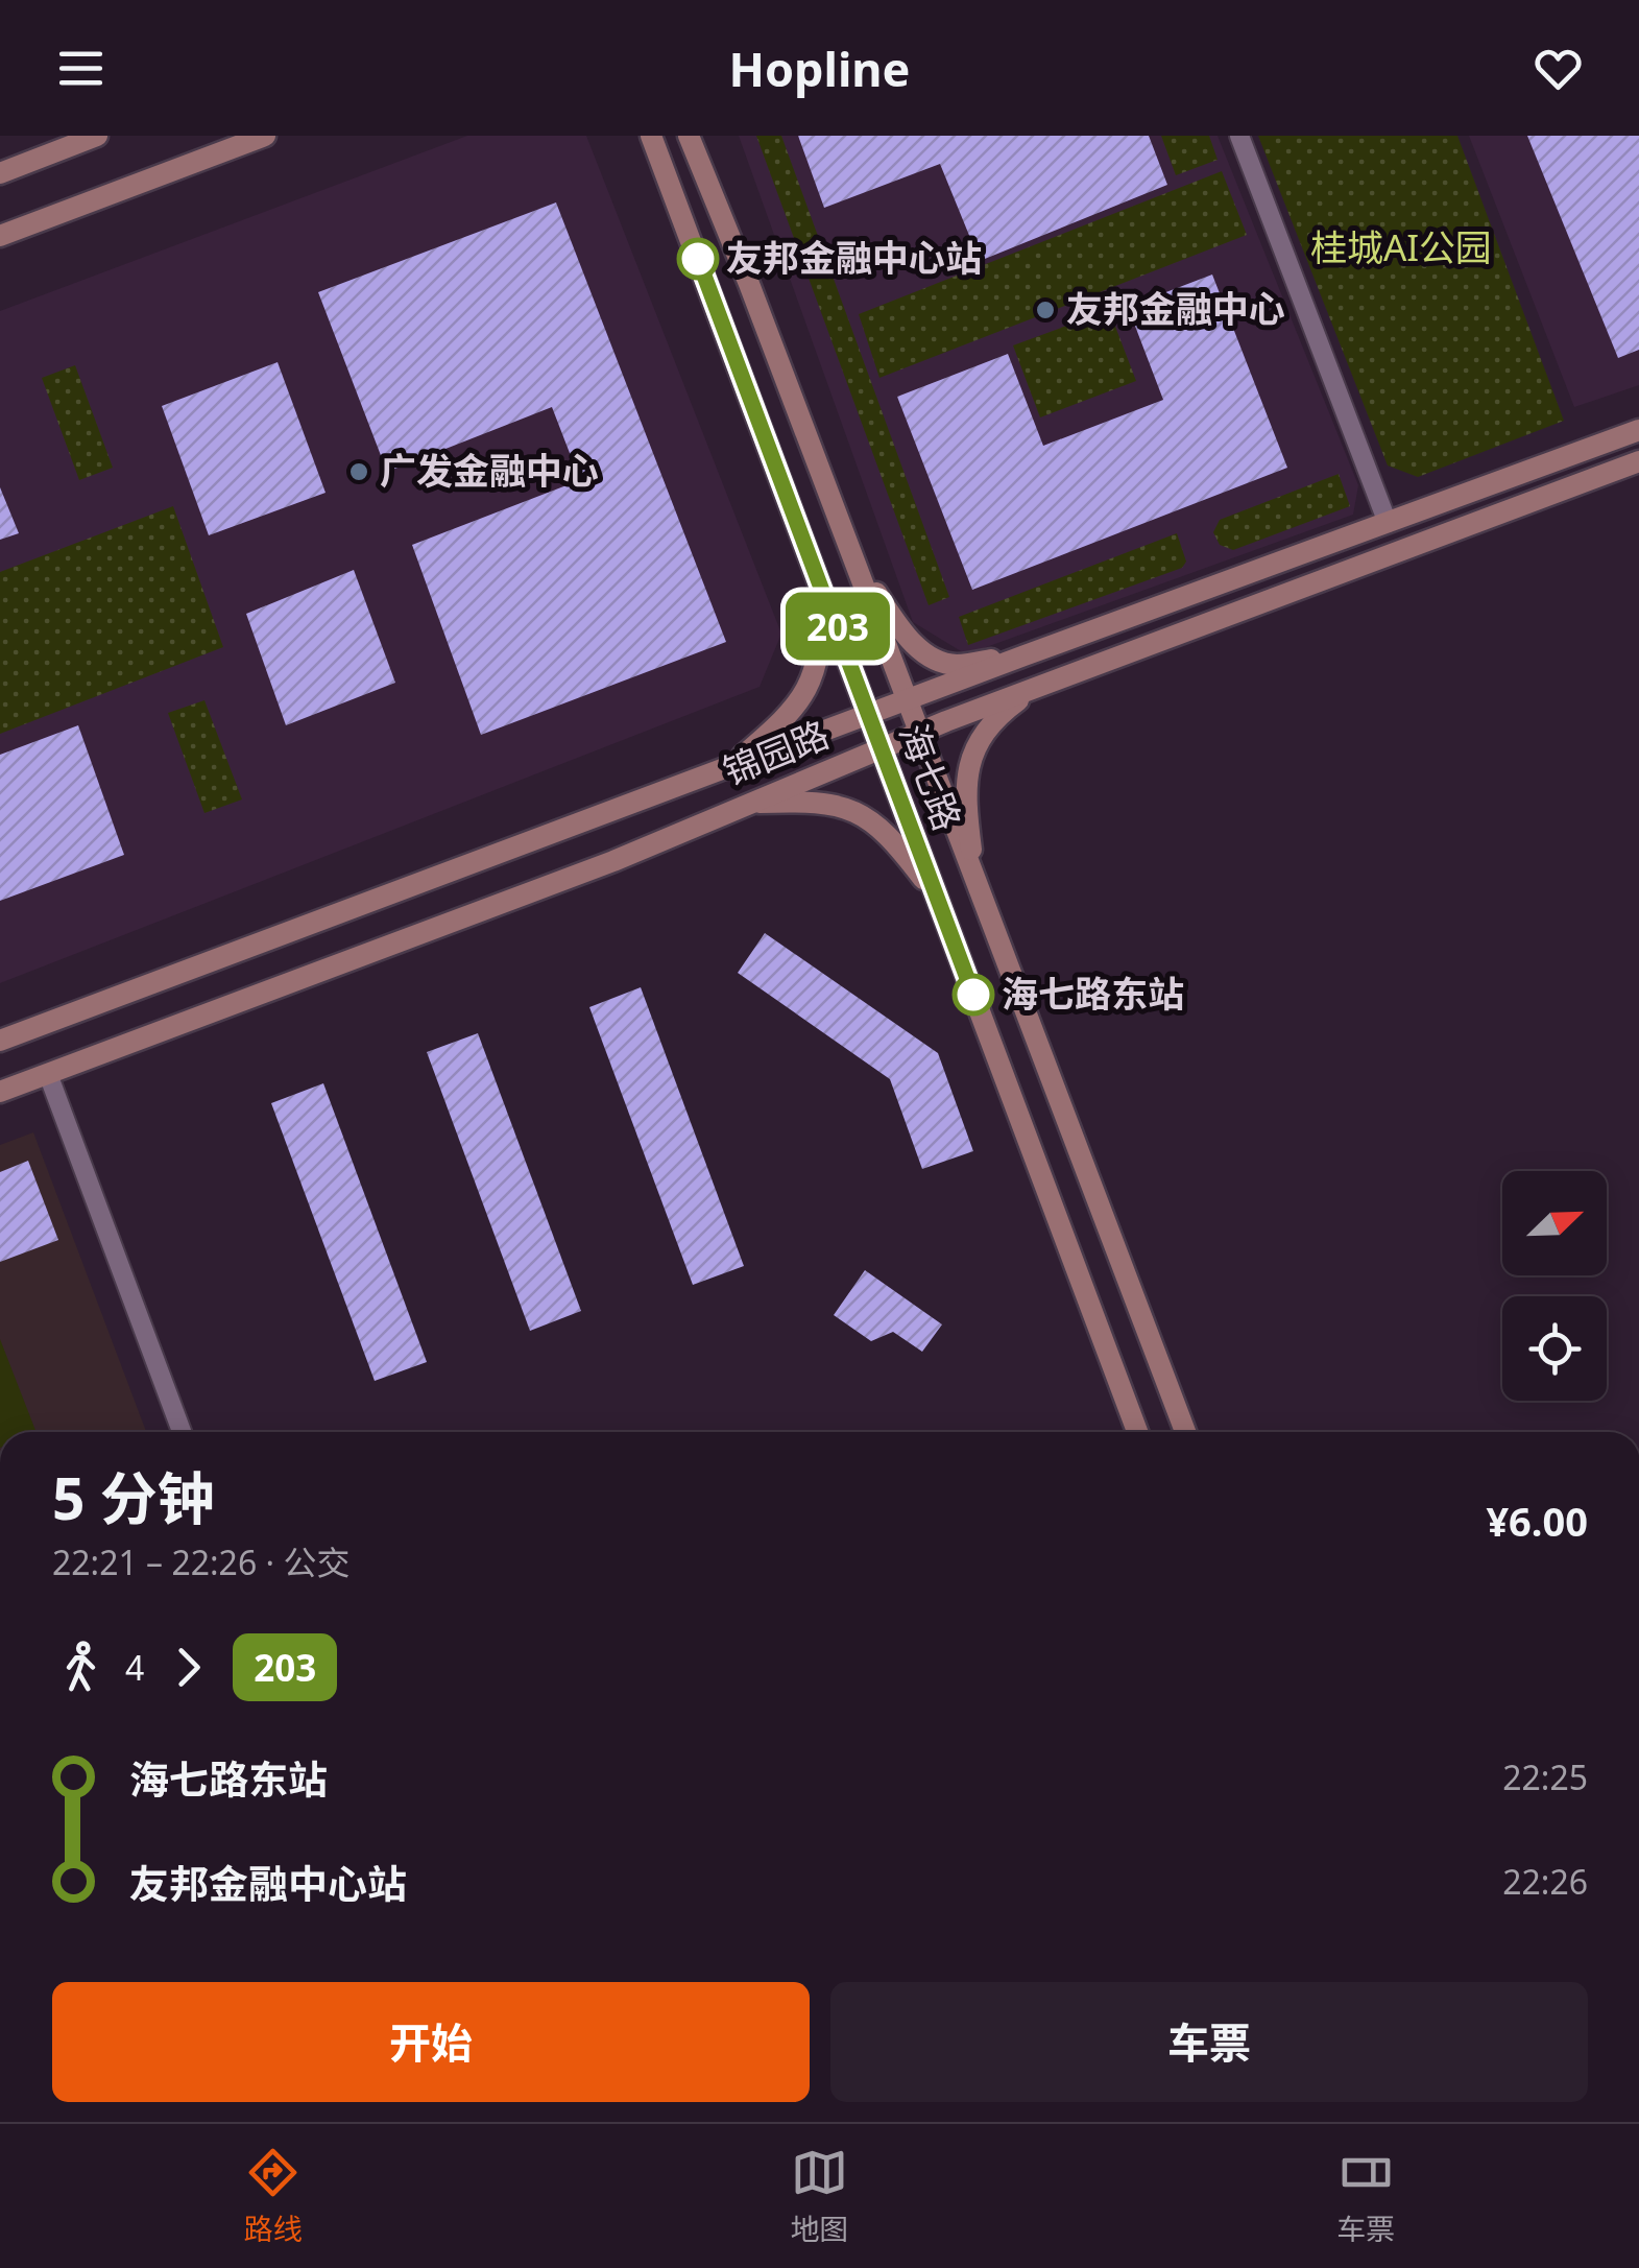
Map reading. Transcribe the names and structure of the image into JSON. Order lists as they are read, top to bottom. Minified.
{"streets":{"main road":["锦园路","海七路"]},"crossings":[["锦园路","海七路"]],"parks":["桂城AI公园"],"places":["友邦金融中心站","友邦金融中心","广发金融中心","海七路东站"],"lines":["bus line 203"],"north":"top right","page":{"header":"Hopline","on_map":"203","heading":["5 分钟","22:21 – 22:26 · 公交","¥6.00"],"legs":["4","203"],"list":[{"name":"海七路东站","value":"22:25"},{"name":"友邦金融中心站","value":"22:26"}],"buttons":["开始","车票"],"tabs":["路线","地图","车票"]}}
